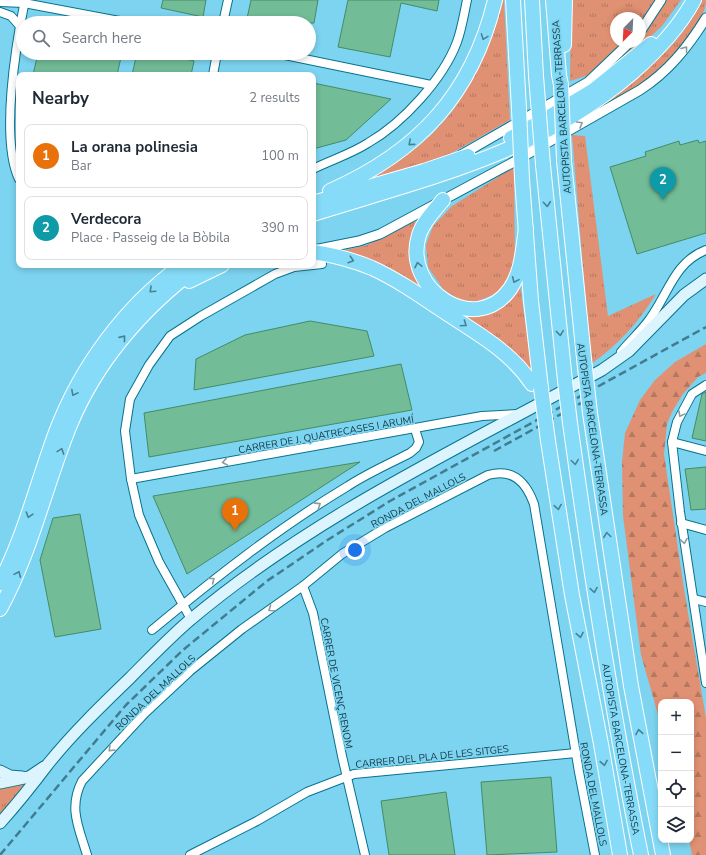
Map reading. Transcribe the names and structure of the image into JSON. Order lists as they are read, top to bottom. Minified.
{"streets":{"highway":["AUTOPISTA BARCELONA-TERRASSA"],"street":["CARRER DE J. QUATRECASES I ARUMÍ","RONDA DEL MALLOLS","CARRER DE VICENÇ RENOM","CARRER DEL PLA DE LES SITGES"]},"crossings":[["RONDA DEL MALLOLS","CARRER DE VICENÇ RENOM"],["RONDA DEL MALLOLS","CARRER DEL PLA DE LES SITGES"],["CARRER DE VICENÇ RENOM","CARRER DEL PLA DE LES SITGES"]],"one_way":["CARRER DE J. QUATRECASES I ARUMÍ"],"north":"bottom left","page":{"search":"Search here","heading":["Nearby","2 results"],"list":[{"mark":"1","name":"La orana polinesia","note":"Bar","value":"100 m"},{"mark":"2","name":"Verdecora","note":"Place · Passeig de la Bòbila","value":"390 m"}],"pins":["2","1"],"map_buttons":["+","−"]}}
